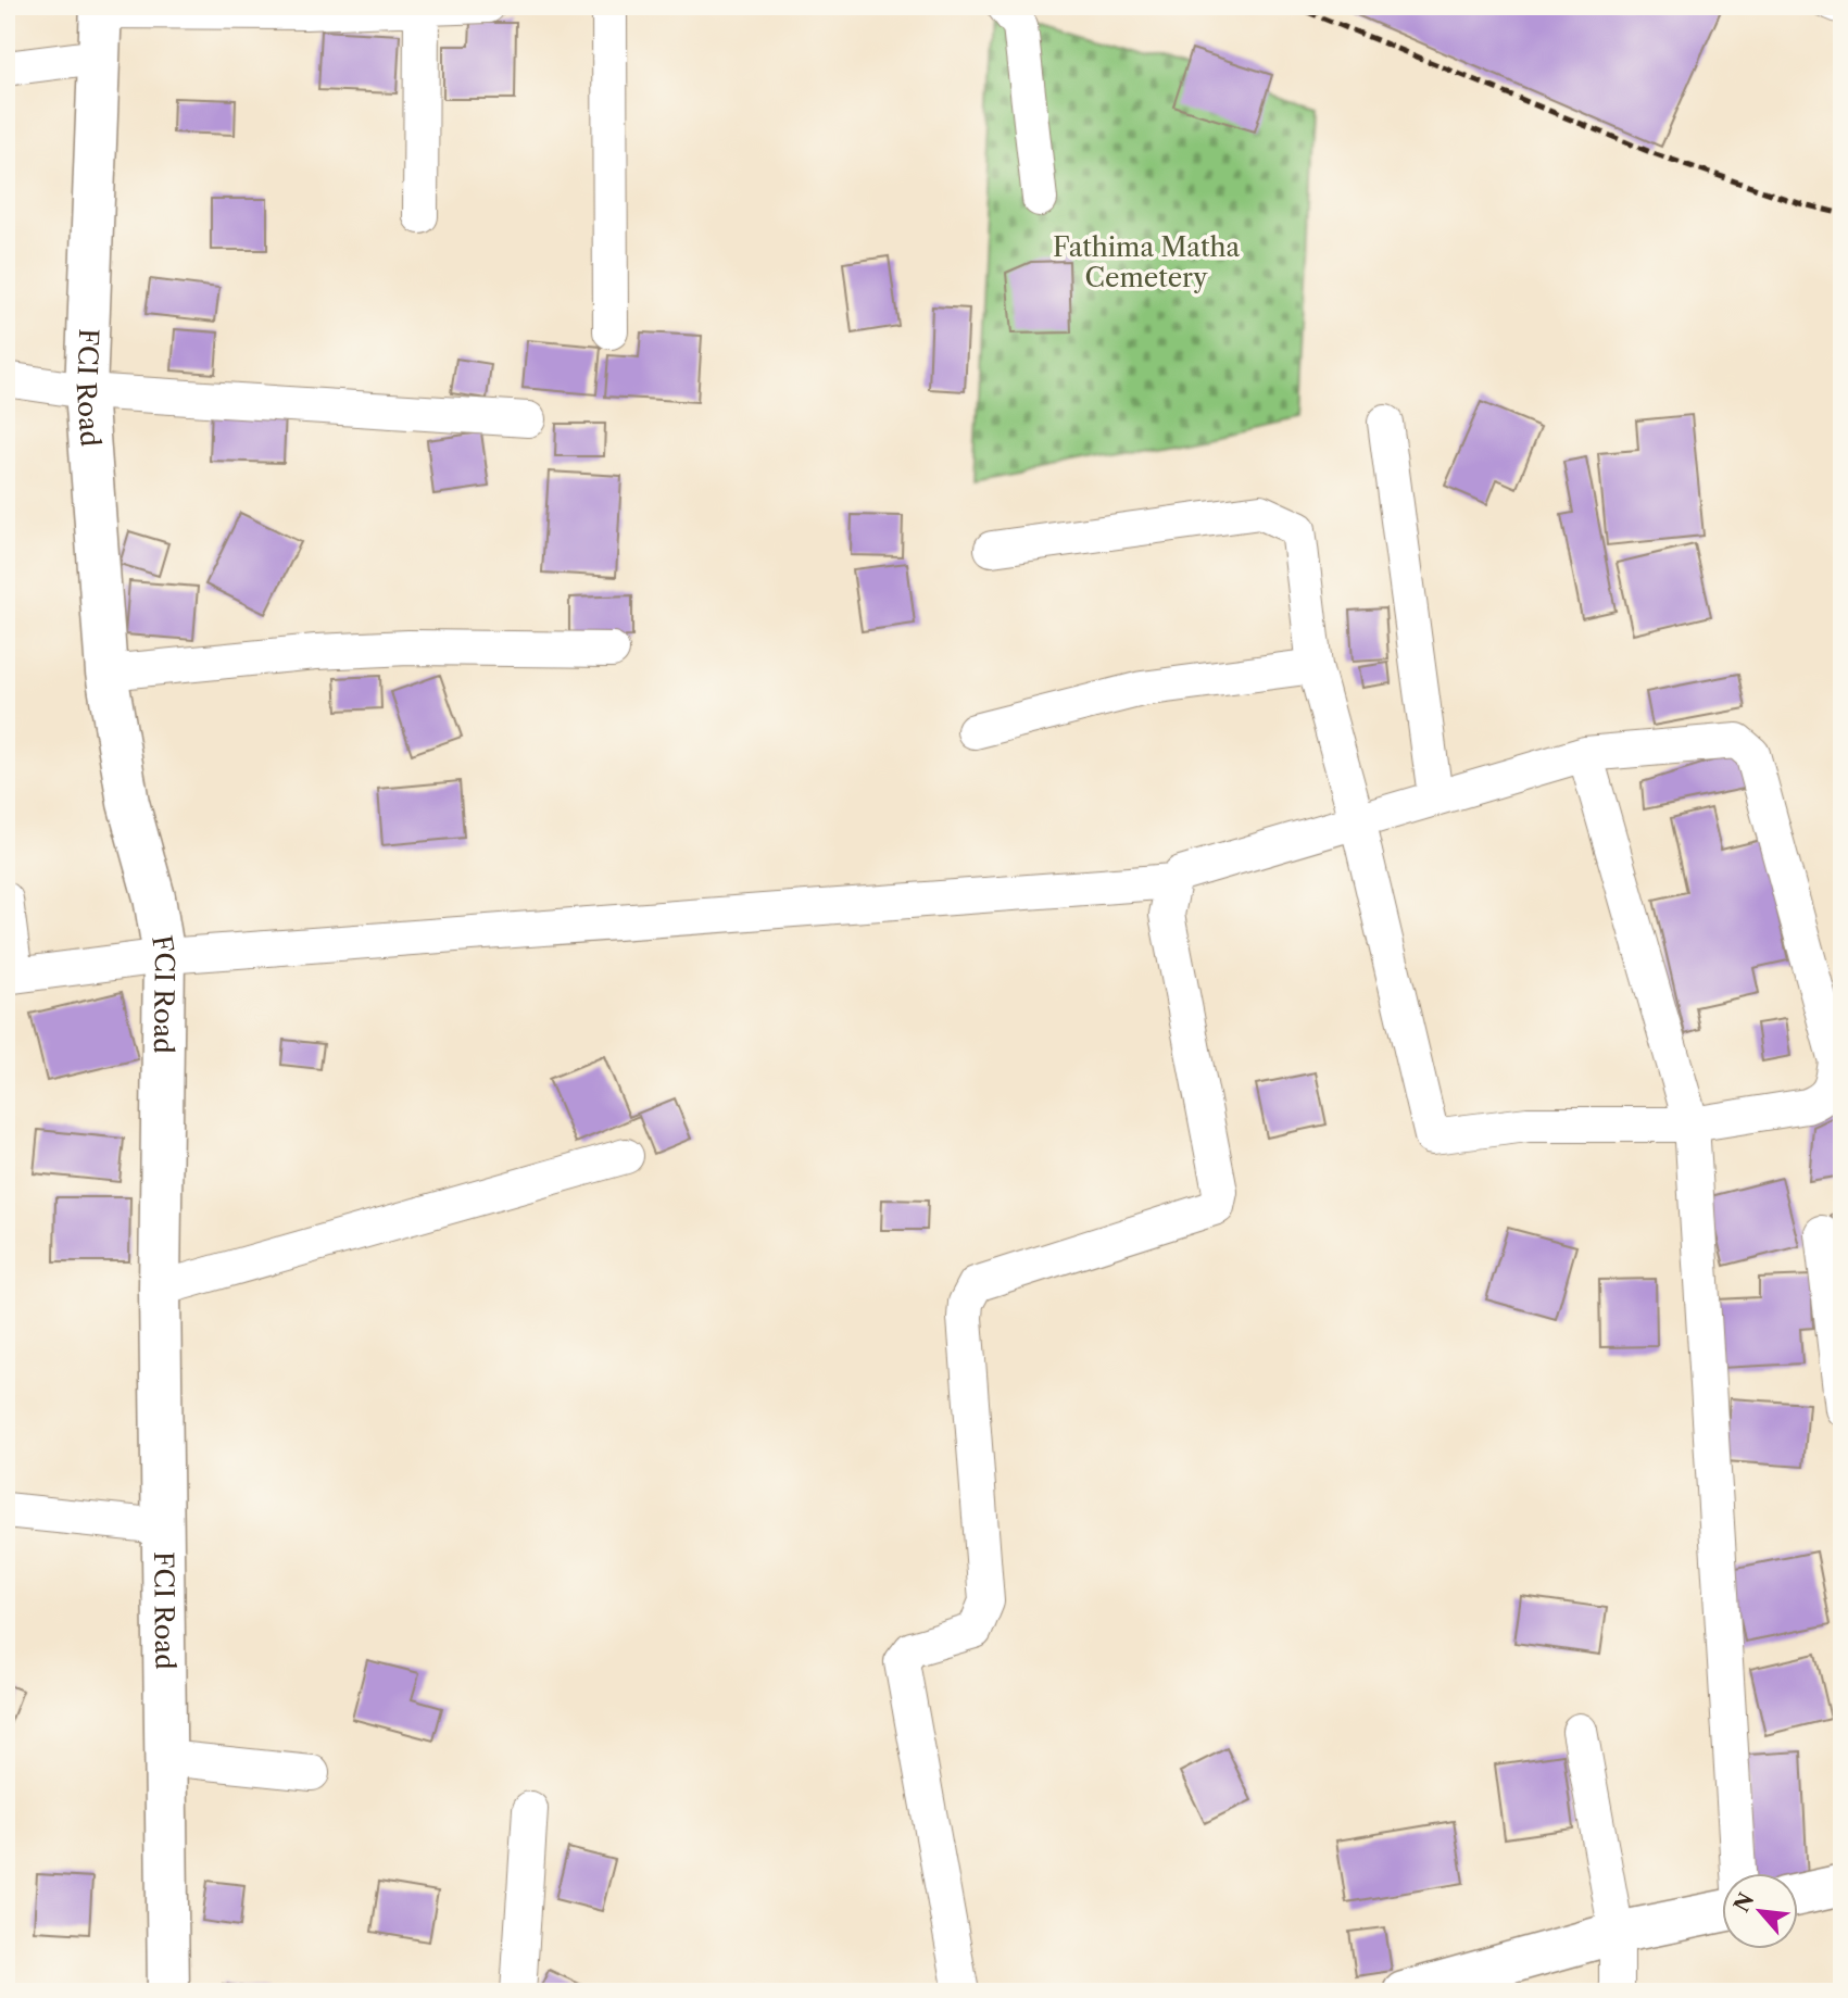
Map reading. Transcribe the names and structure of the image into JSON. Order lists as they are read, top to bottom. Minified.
{"streets":{"street":["FCI Road"]},"parks":["Fathima Matha Cemetery"],"north":"top left"}
